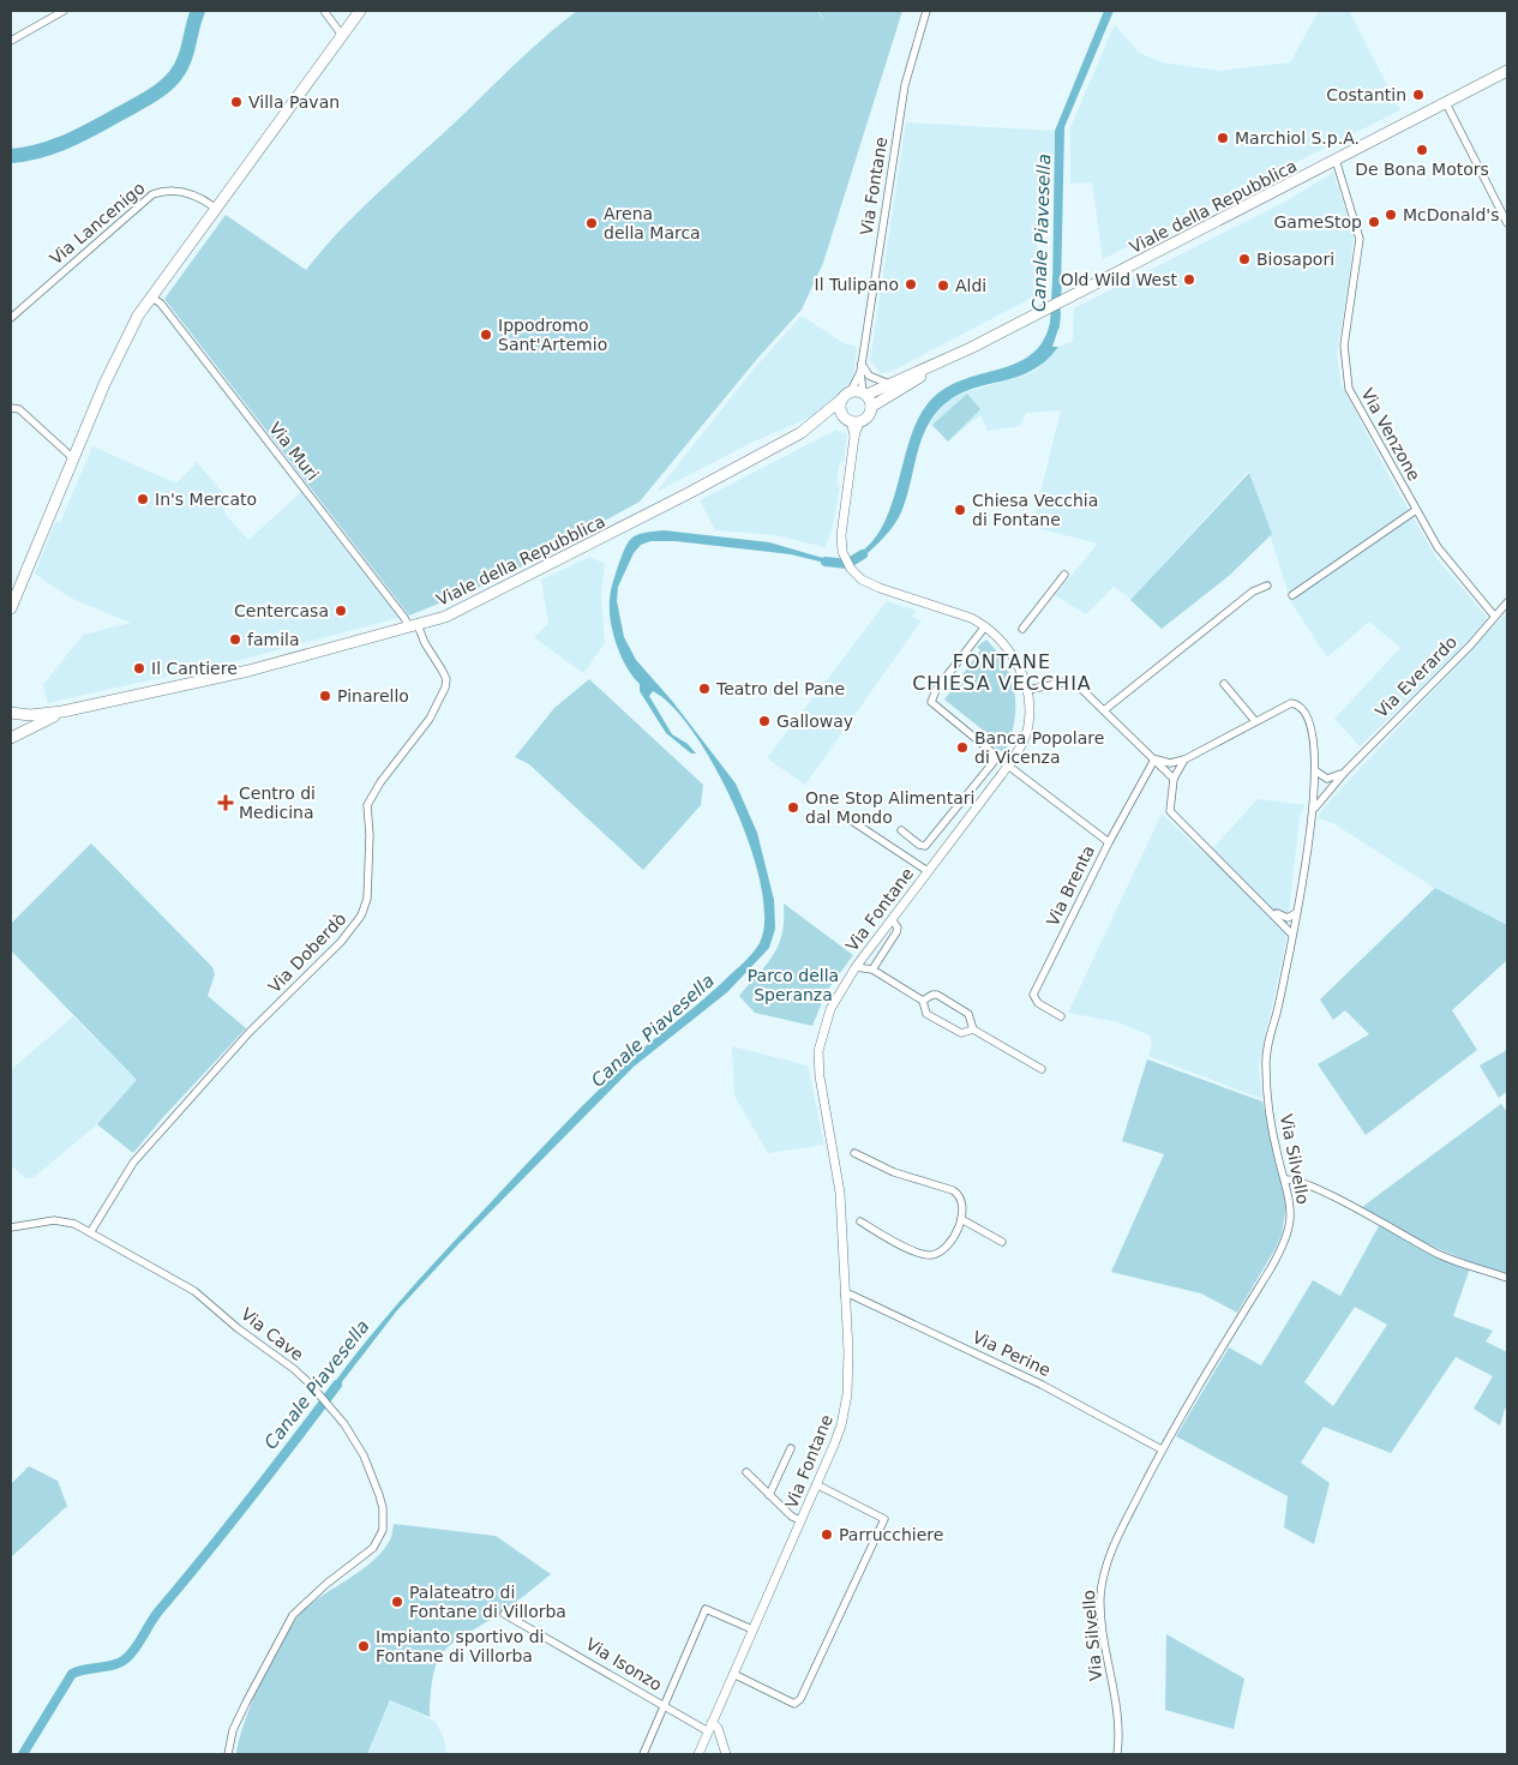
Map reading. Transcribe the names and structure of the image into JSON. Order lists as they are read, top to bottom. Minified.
{"streets":{"main road":["Viale della Repubblica"],"street":["Via Fontane","Via Lancenigo","Via Venzone","Via Muri","Via Everardo","Via Brenta","Via Doberdò","Via Silvello","Via Cave","Via Perine","Via Isonzo"]},"crossings":[["Via Fontane","Viale della Repubblica"],["Via Fontane","Via Perine"],["Via Fontane","Via Isonzo"],["Viale della Repubblica","Via Venzone"],["Viale della Repubblica","Via Muri"],["Viale della Repubblica","Via Doberdò"],["Via Venzone","Via Everardo"],["Via Muri","Via Doberdò"],["Via Everardo","Via Silvello"],["Via Doberdò","Via Cave"],["Via Silvello","Via Perine"]],"districts":["FONTANE CHIESA VECCHIA"],"water":["Canale Piavesella"],"parks":["Parco della Speranza"],"places":{"other":["Costantin","Villa Pavan","Marchiol S.p.A.","De Bona Motors","McDonald's","GameStop","Arena della Marca","Biosapori","Old Wild West","Il Tulipano","Aldi","Ippodromo Sant'Artemio","In's Mercato","Chiesa Vecchia di Fontane","Centercasa","famila","Il Cantiere","Teatro del Pane","Pinarello","Galloway","Banca Popolare di Vicenza","One Stop Alimentari dal Mondo","Parrucchiere","Palateatro di Fontane di Villorba","Impianto sportivo di Fontane di Villorba"],"health":["Centro di Medicina"]}}
